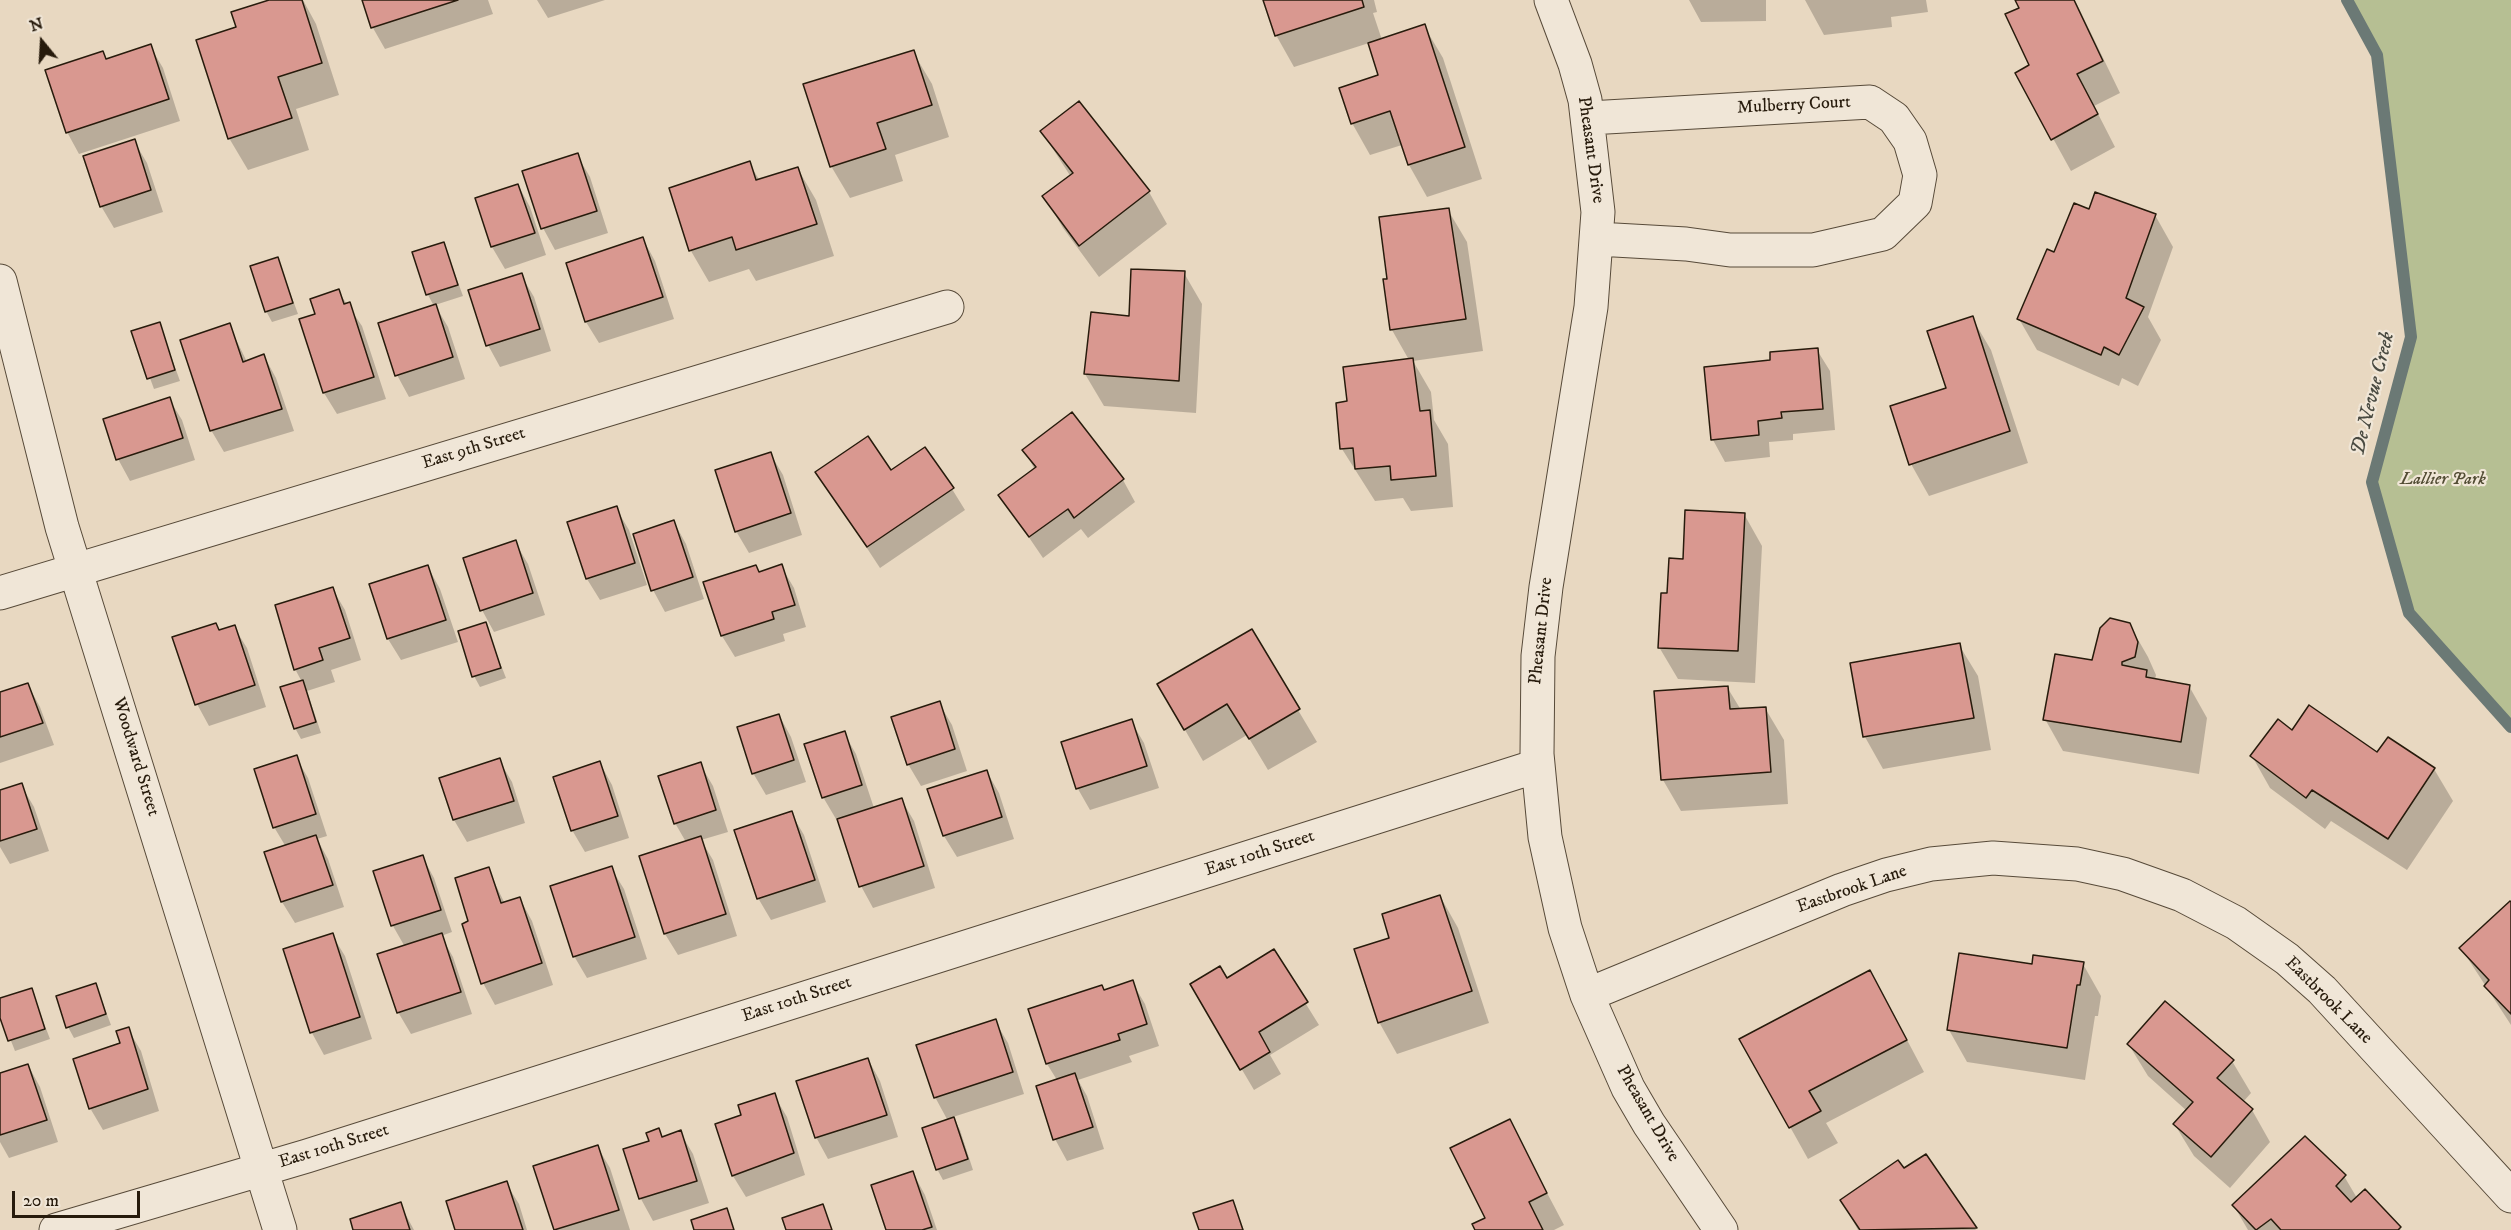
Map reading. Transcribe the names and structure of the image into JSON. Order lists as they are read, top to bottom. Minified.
{"streets":{"street":["Mulberry Court","Pheasant Drive","East 9th Street","Woodward Street","East 10th Street","Eastbrook Lane"]},"crossings":[["Mulberry Court","Pheasant Drive"],["Pheasant Drive","East 10th Street"],["Pheasant Drive","Eastbrook Lane"],["East 9th Street","Woodward Street"],["Woodward Street","East 10th Street"]],"water":["De Nevue Creek"],"parks":["Lallier Park"],"scale_bar":"20 m","north":"top"}
